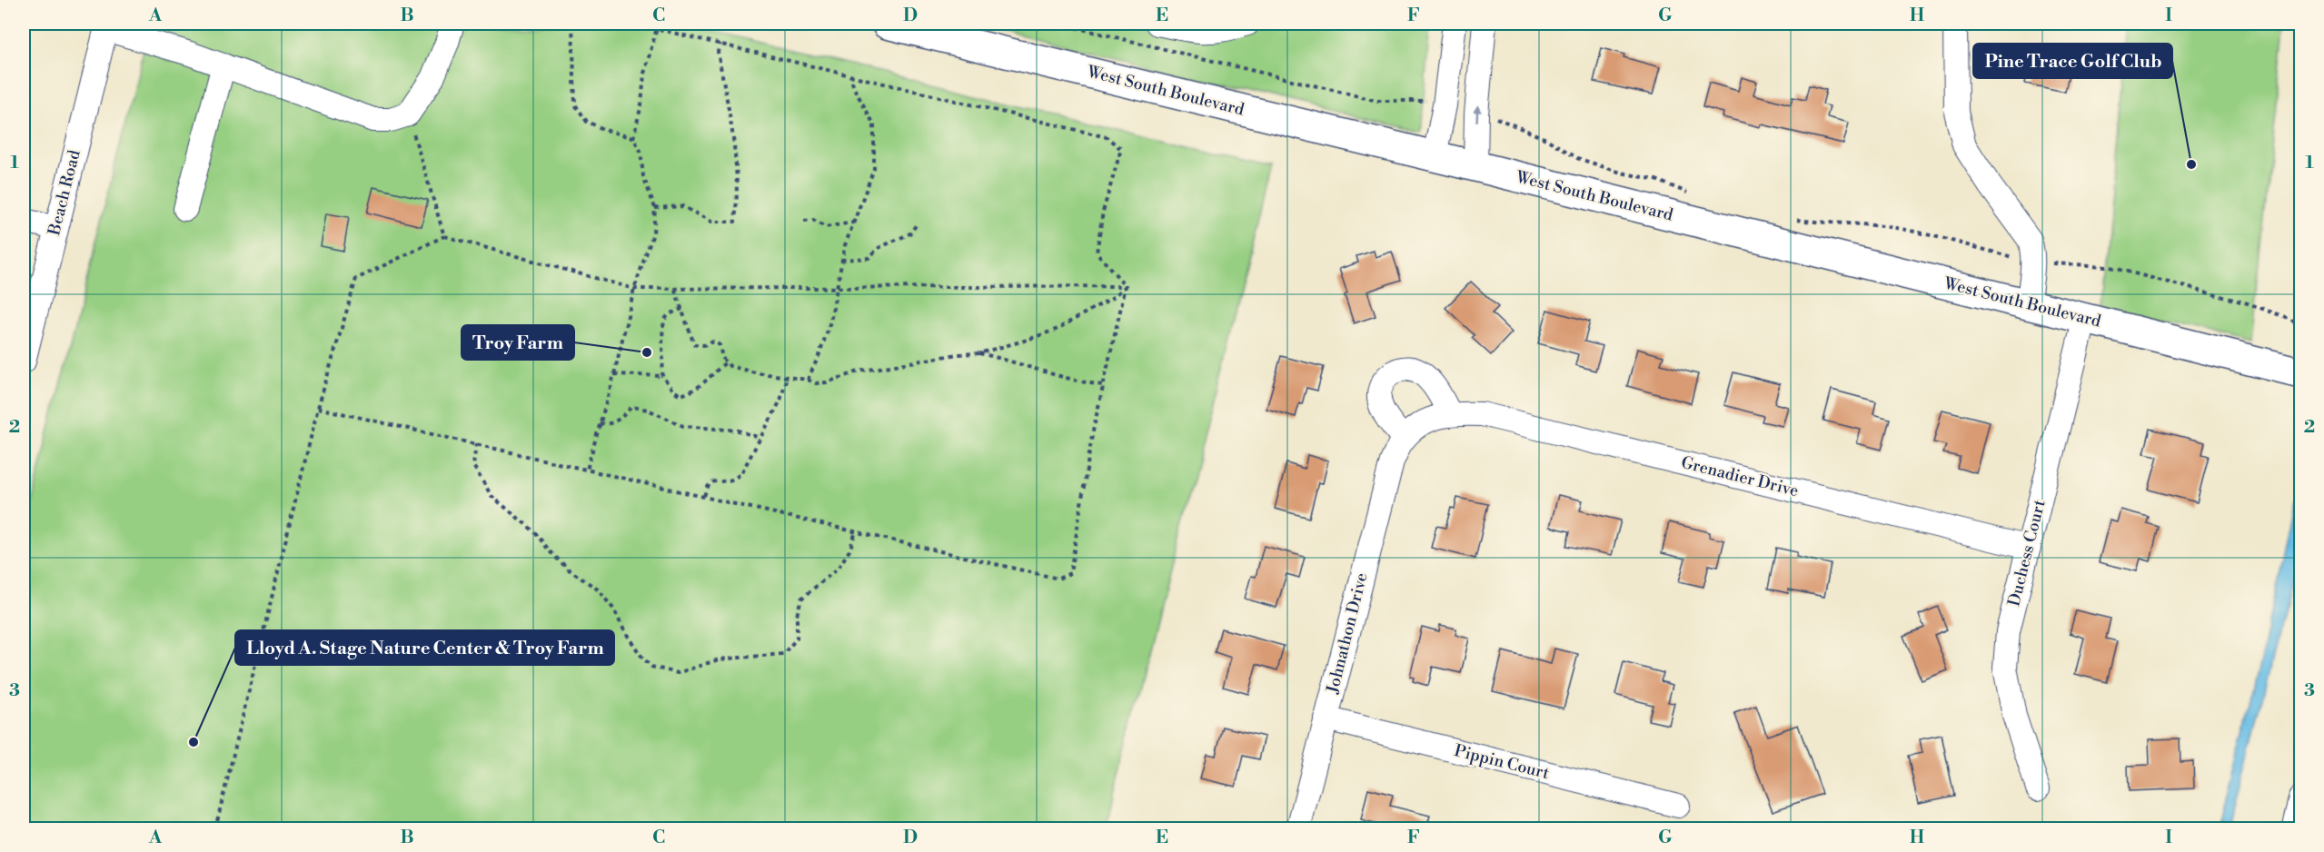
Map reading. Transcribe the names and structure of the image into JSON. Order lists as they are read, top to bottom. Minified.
{"streets":{"main road":["West South Boulevard"],"street":["Beach Road","Grenadier Drive","Duchess Court","Johnathon Drive","Pippin Court"]},"crossings":[["West South Boulevard","Duchess Court"],["Grenadier Drive","Duchess Court"],["Grenadier Drive","Johnathon Drive"],["Johnathon Drive","Pippin Court"]],"places":["Pine Trace Golf Club","Troy Farm","Lloyd A. Stage Nature Center & Troy Farm"],"grid":{"columns":["A","B","C","D","E","F","G","H","I"],"rows":["1","2","3"]}}
